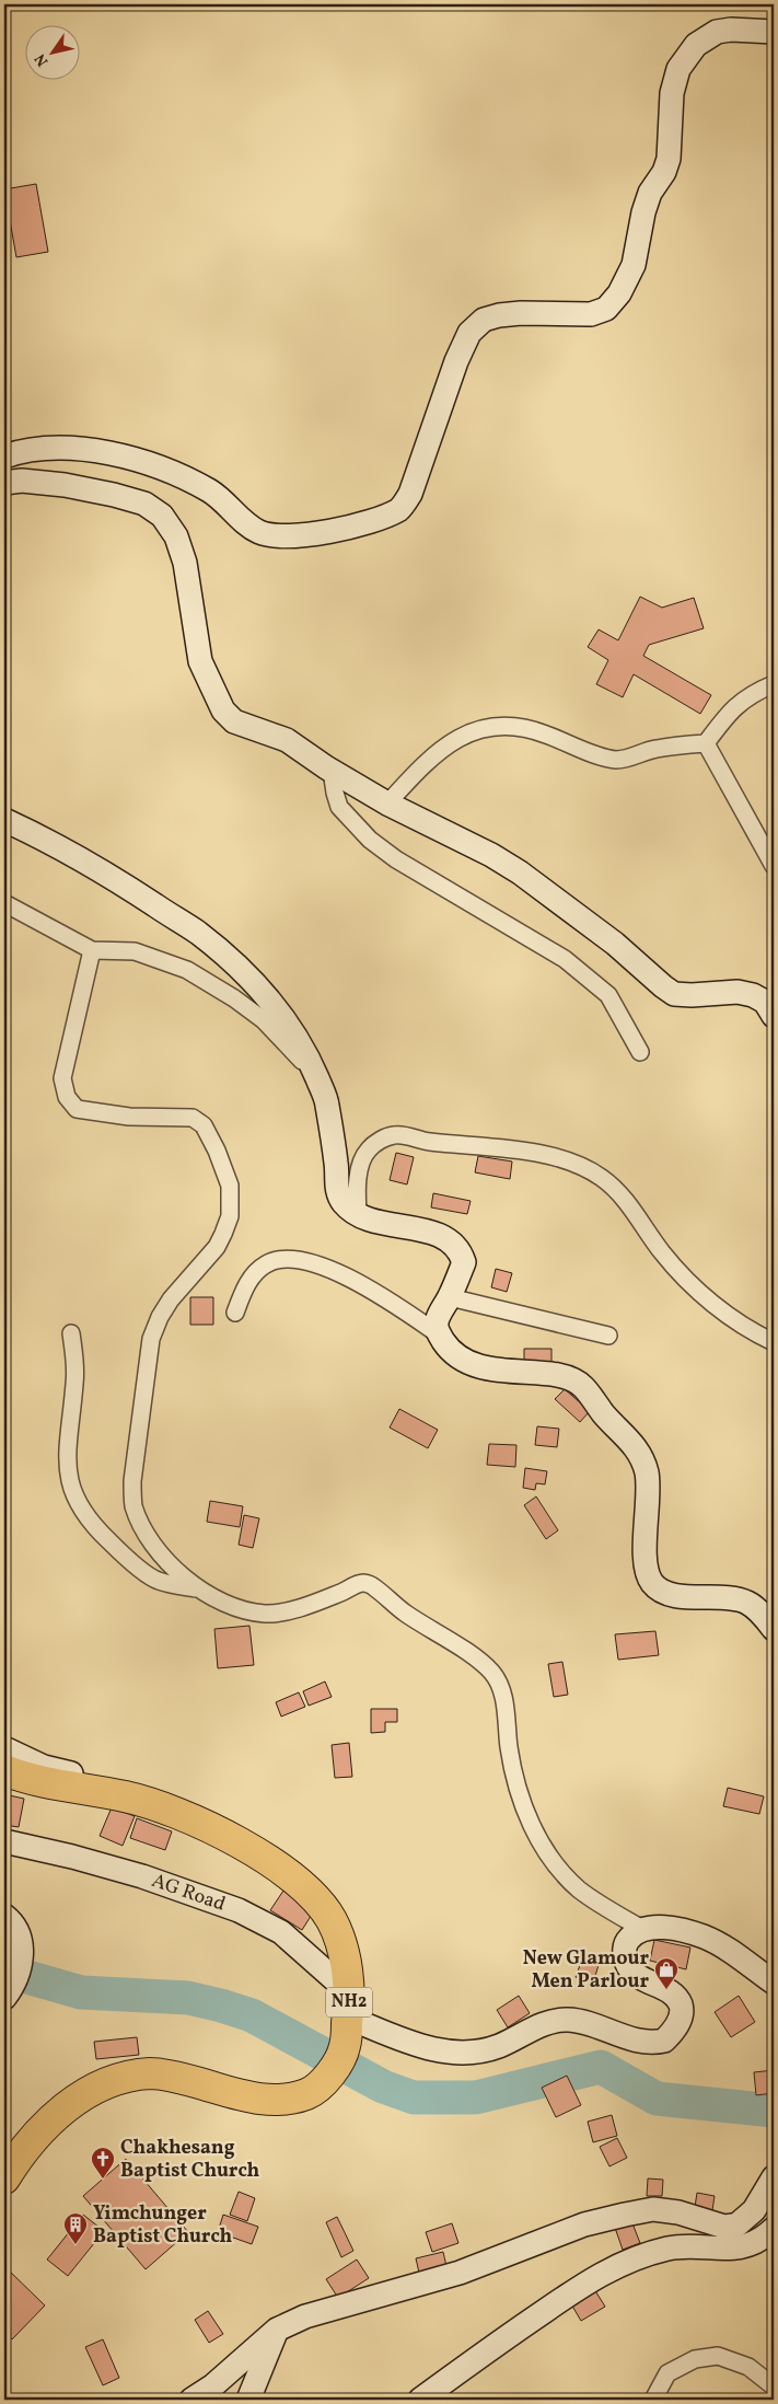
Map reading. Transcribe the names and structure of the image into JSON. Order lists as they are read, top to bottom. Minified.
{"streets":{"highway":["NH2"],"main road":["AG Road"]},"crossings":[["AG Road","NH2"]],"places":{"shop":["New Glamour Men Parlour"],"church":["Chakhesang Baptist Church"],"building":["Yimchunger Baptist Church"]},"north":"bottom left"}
